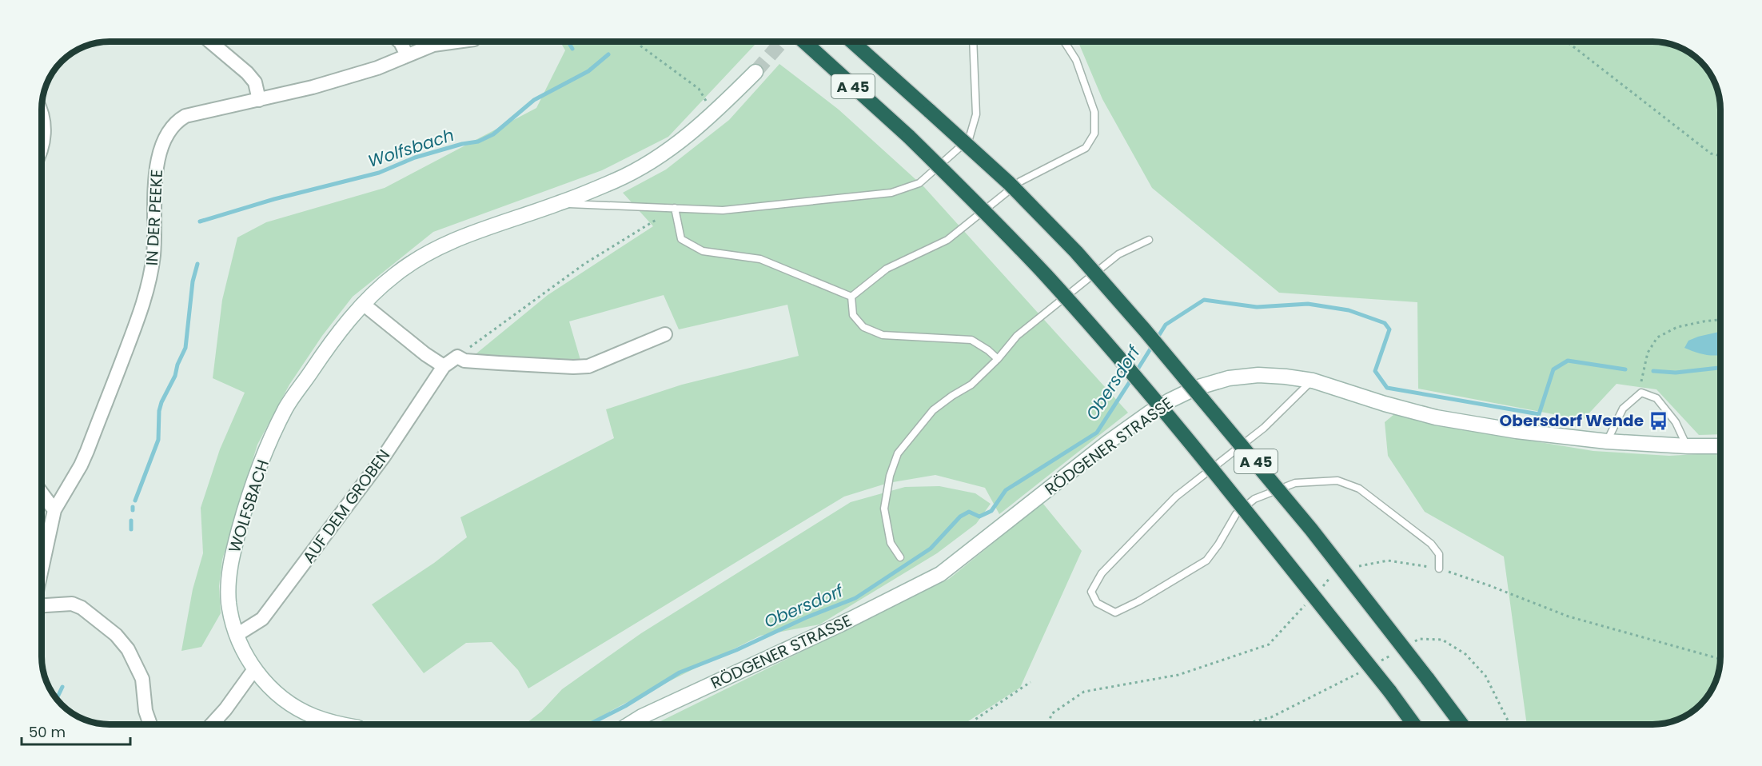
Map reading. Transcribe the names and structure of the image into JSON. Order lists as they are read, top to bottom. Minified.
{"streets":{"highway":["A 45"],"main road":["RÖDGENER STRASSE","WOLFSBACH"],"street":["IN DER PEEKE","AUF DEM GROBEN"]},"crossings":[["WOLFSBACH","AUF DEM GROBEN"]],"water":["Wolfsbach","Obersdorf"],"places":{"bus stop":["Obersdorf Wende"]},"scale_bar":"50 m"}
